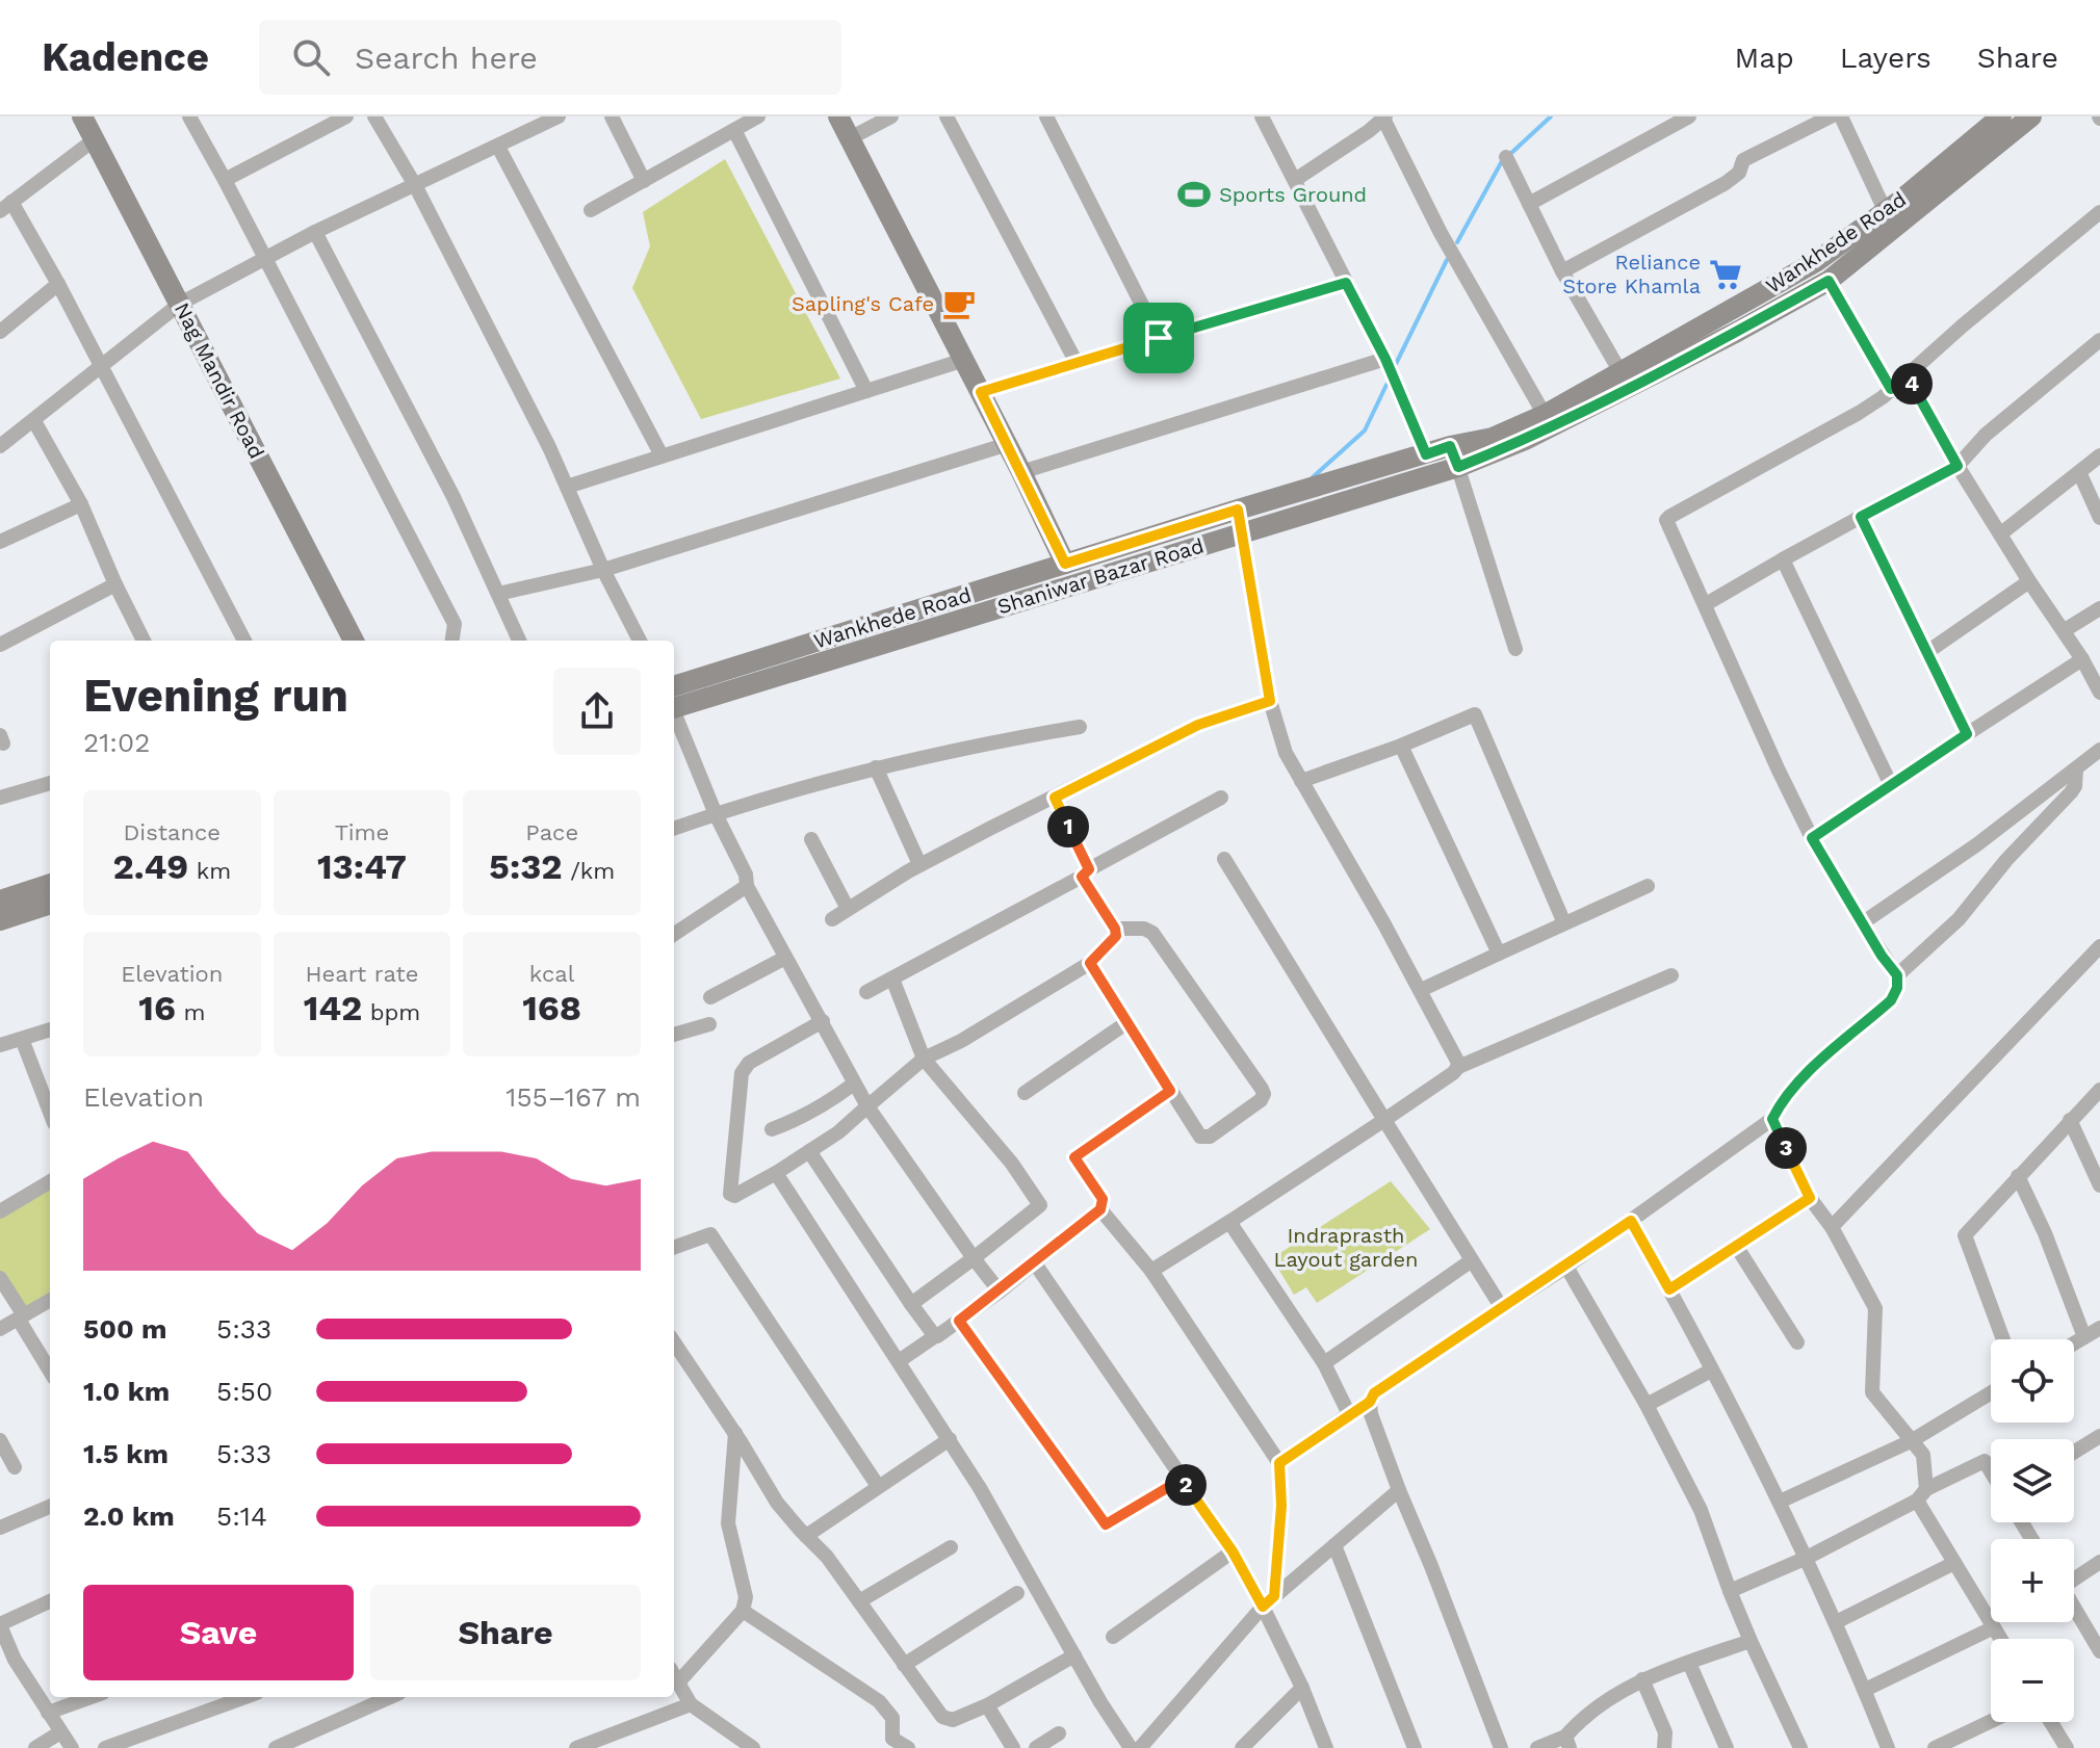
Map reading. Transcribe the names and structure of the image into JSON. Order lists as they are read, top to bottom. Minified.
{"streets":{"main road":["Wankhede Road","Nag Mandir Road","Shaniwar Bazar Road"]},"crossings":[["Wankhede Road","Shaniwar Bazar Road"]],"parks":["Indraprasth Layout garden"],"places":{"sports":["Sports Ground"],"supermarket":["Reliance Store Khamla"],"cafe":["Sapling's Cafe"]},"page":{"header":"Kadence","search":"Search here","nav":["Map","Layers","Share"],"pins":["4","1","3","2"],"heading":["Evening run","21:02"],"stats":[["Distance","2.49 km"],["Time","13:47"],["Pace","5:32 /km"],["Elevation","16 m"],["Heart rate","142 bpm"],["kcal","168"]],"chart":["Elevation","155–167 m"],"list":[{"name":"500 m","note":"5:33"},{"name":"1.0 km","note":"5:50"},{"name":"1.5 km","note":"5:33"},{"name":"2.0 km","note":"5:14"}],"map_buttons":["+","−"],"buttons":["Save","Share"]}}
